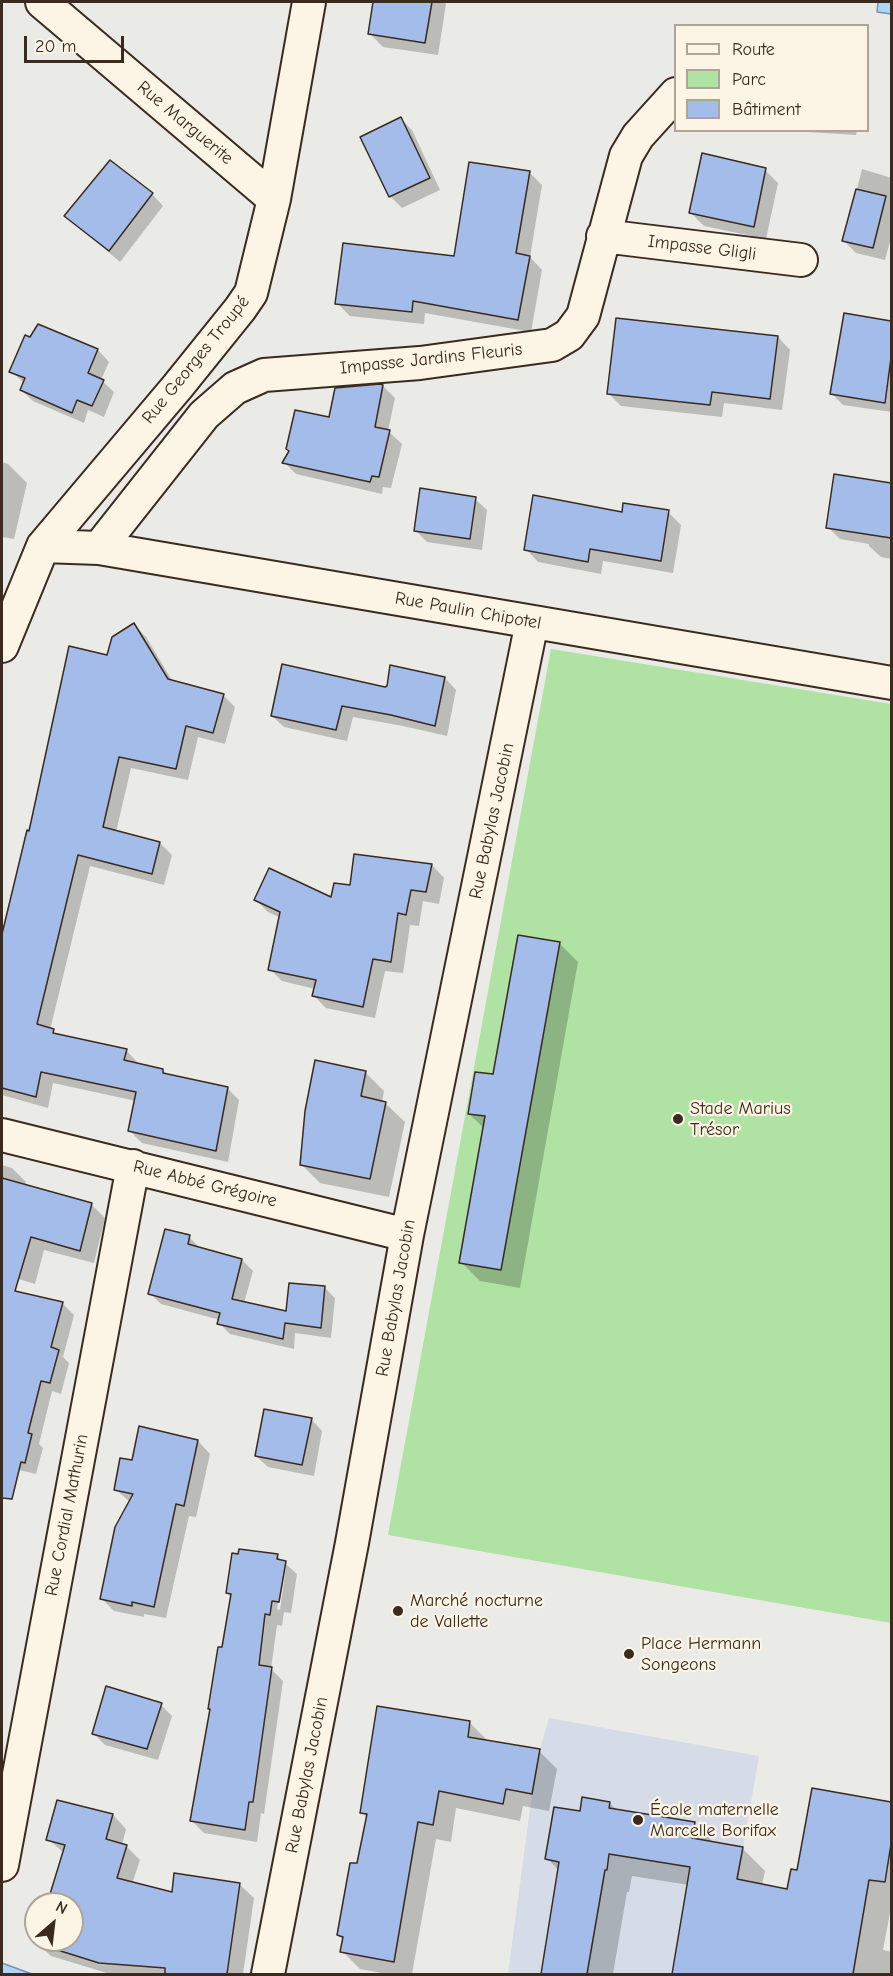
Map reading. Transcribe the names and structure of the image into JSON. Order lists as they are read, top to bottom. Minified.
{"streets":{"street":["Rue Marguerite","Impasse Gligli","Impasse Jardins Fleuris","Rue Georges Troupé","Rue Paulin Chipotel","Rue Babylas Jacobin","Rue Abbé Grégoire","Rue Cordial Mathurin"]},"crossings":[["Rue Marguerite","Rue Georges Troupé"],["Impasse Gligli","Impasse Jardins Fleuris"],["Impasse Jardins Fleuris","Rue Paulin Chipotel"],["Rue Georges Troupé","Rue Paulin Chipotel"],["Rue Paulin Chipotel","Rue Babylas Jacobin"],["Rue Babylas Jacobin","Rue Abbé Grégoire"],["Rue Abbé Grégoire","Rue Cordial Mathurin"]],"places":["Stade Marius Trésor","Marché nocturne de Vallette","Place Hermann Songeons","École maternelle Marcelle Borifax"],"legend":["Route","Parc","Bâtiment"],"scale_bar":"20 m","north":"top right"}
